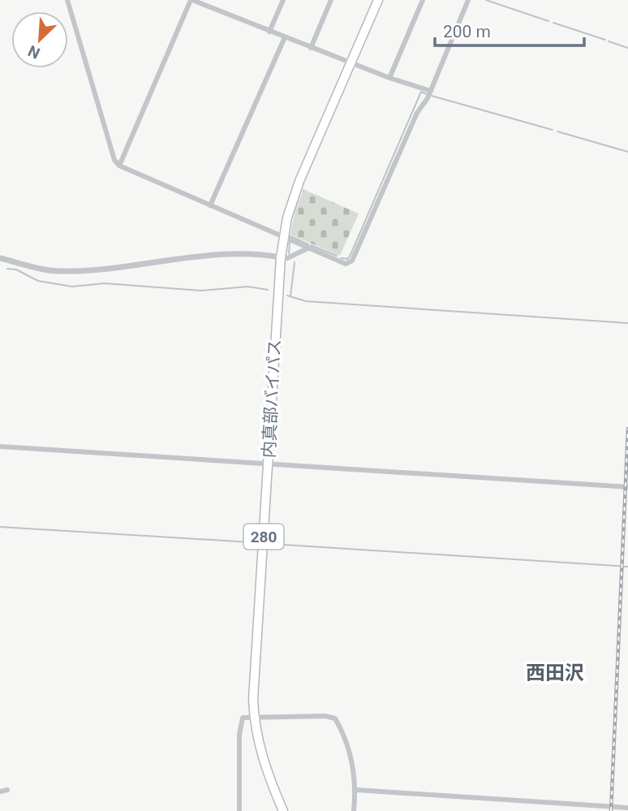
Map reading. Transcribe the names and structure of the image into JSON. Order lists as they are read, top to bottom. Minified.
{"streets":{"highway":["内真部バイパス","280"]},"districts":["西田沢"],"scale_bar":"200 m","north":"bottom left"}
